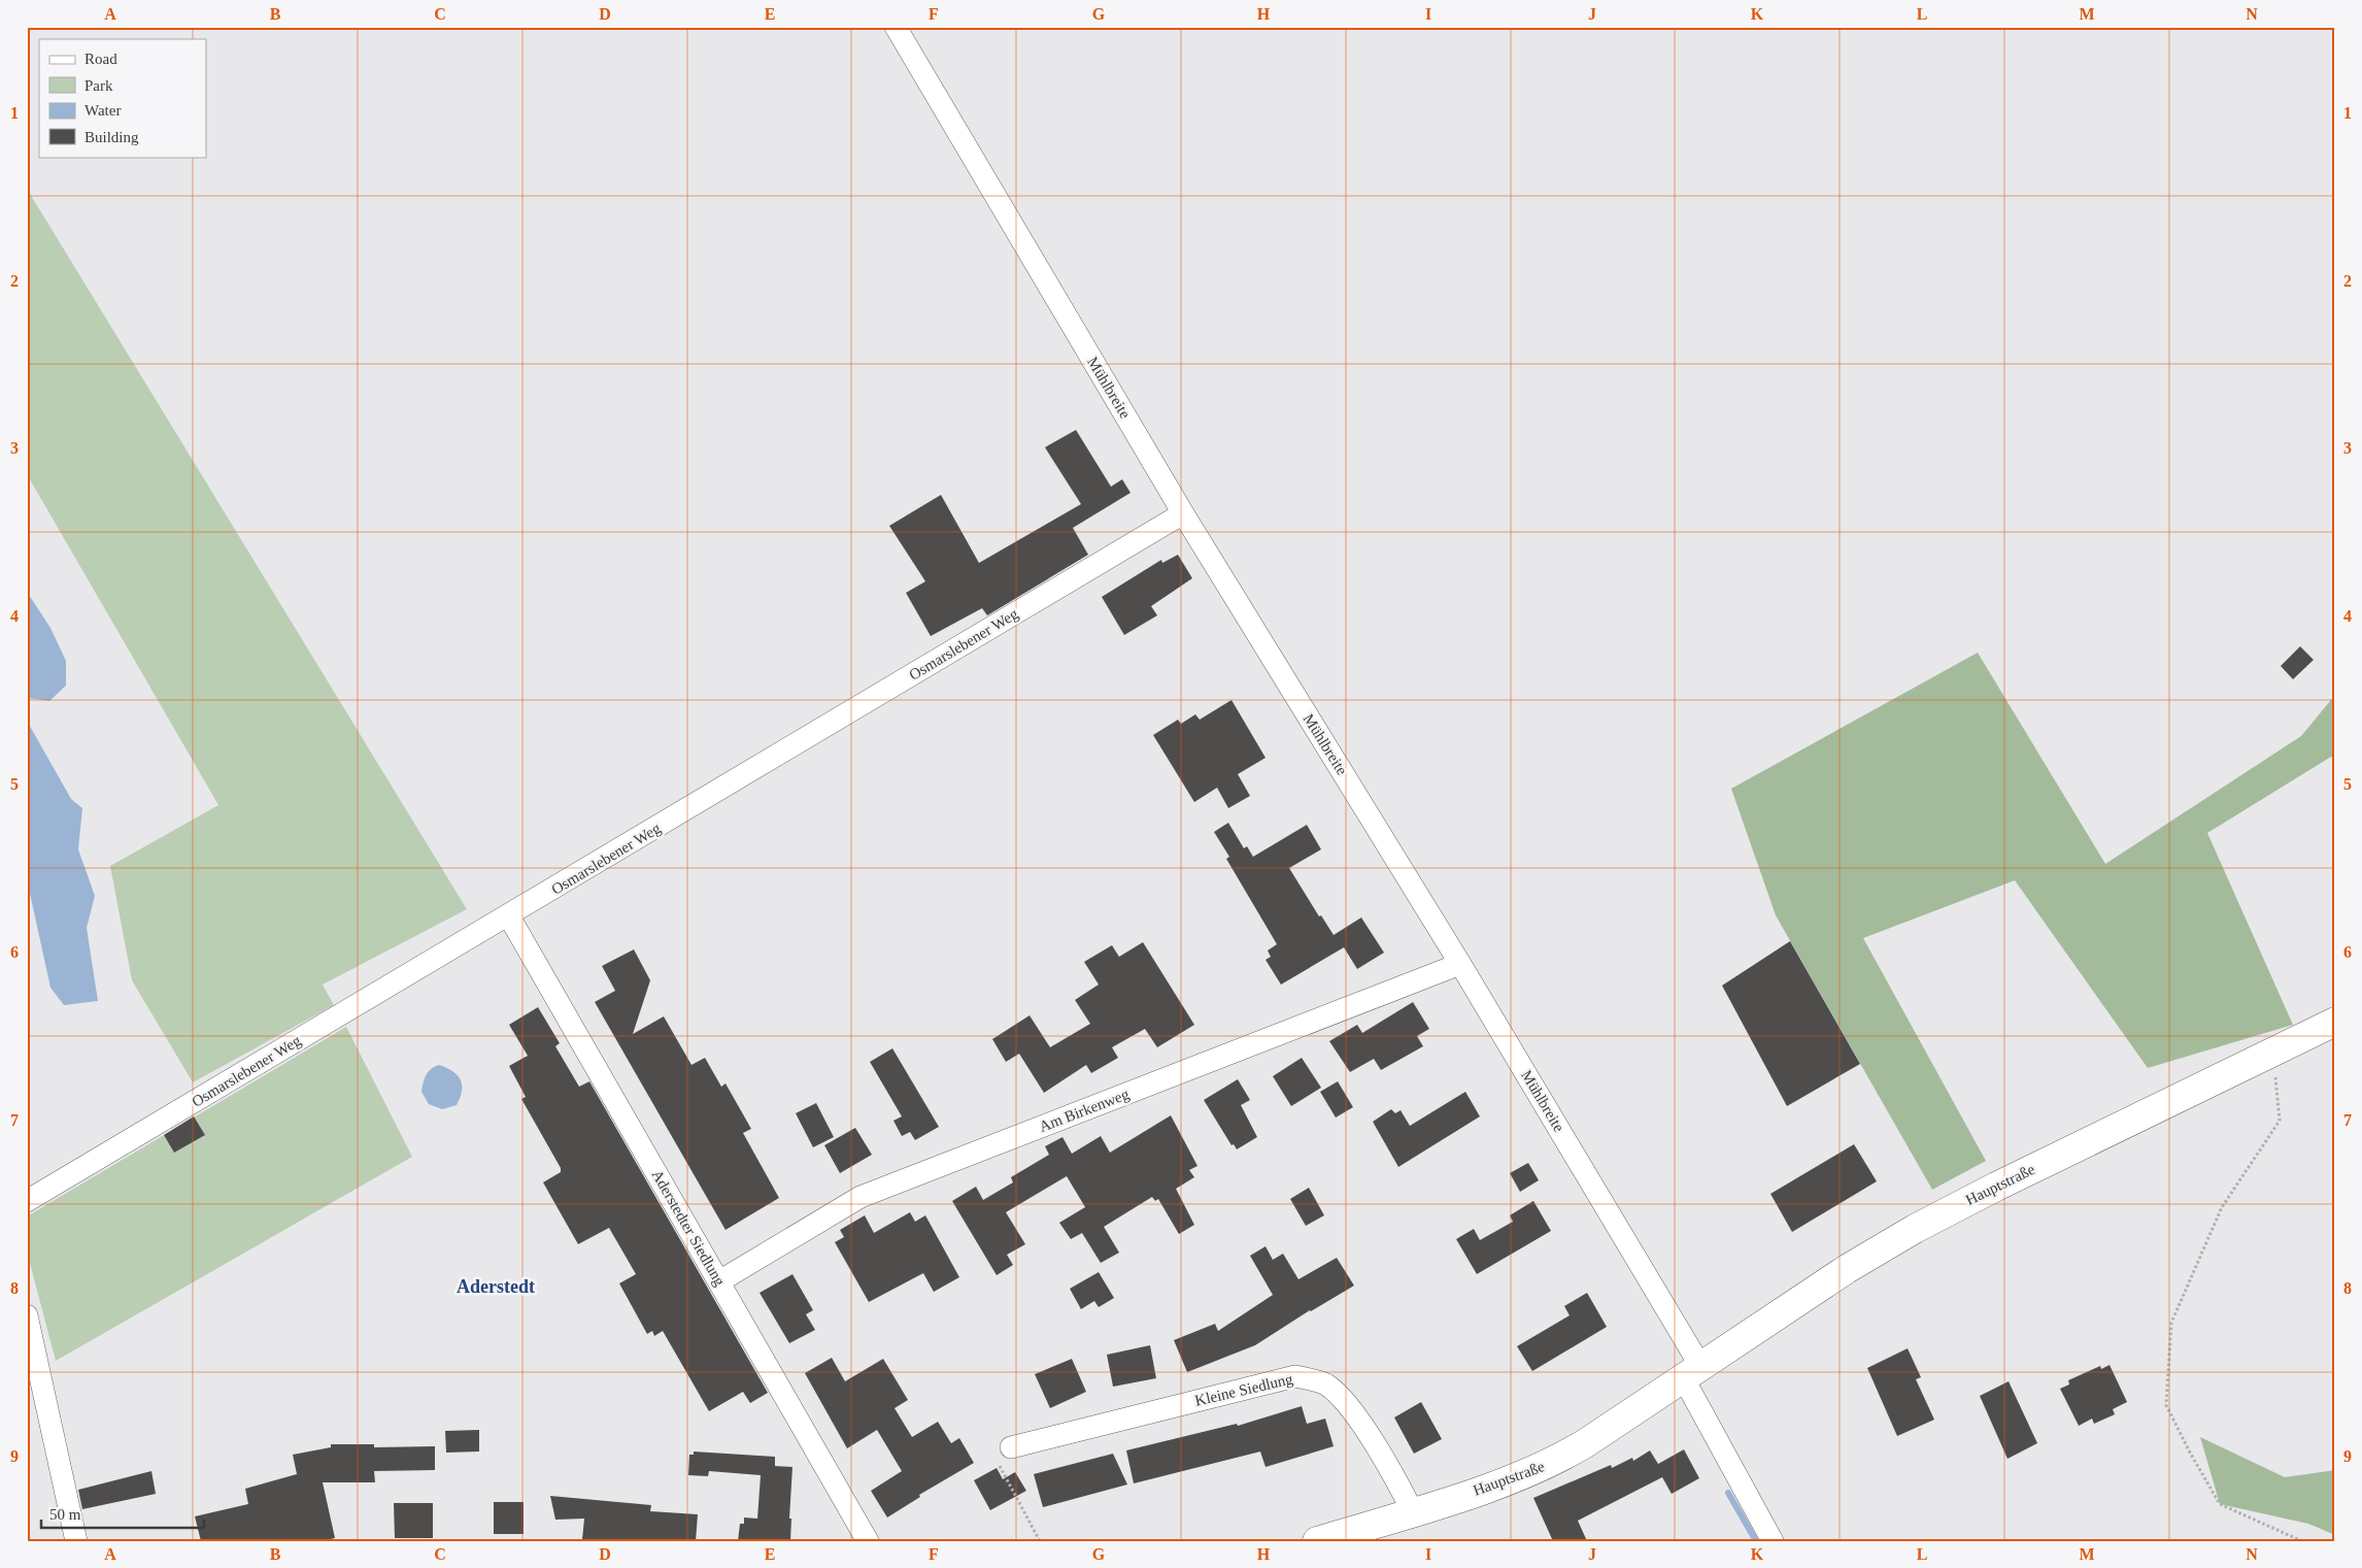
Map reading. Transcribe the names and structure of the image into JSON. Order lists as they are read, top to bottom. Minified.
{"streets":{"main road":["Hauptstraße"],"street":["Mühlbreite","Osmarslebener Weg","Am Birkenweg","Aderstedter Siedlung","Kleine Siedlung"]},"crossings":[["Mühlbreite","Osmarslebener Weg"],["Mühlbreite","Am Birkenweg"],["Mühlbreite","Hauptstraße"],["Osmarslebener Weg","Aderstedter Siedlung"],["Am Birkenweg","Aderstedter Siedlung"],["Hauptstraße","Kleine Siedlung"]],"districts":["Aderstedt"],"legend":["Road","Park","Water","Building"],"scale_bar":"50 m","grid":{"columns":["A","B","C","D","E","F","G","H","I","J","K","L","M","N"],"rows":["1","2","3","4","5","6","7","8","9"]}}
